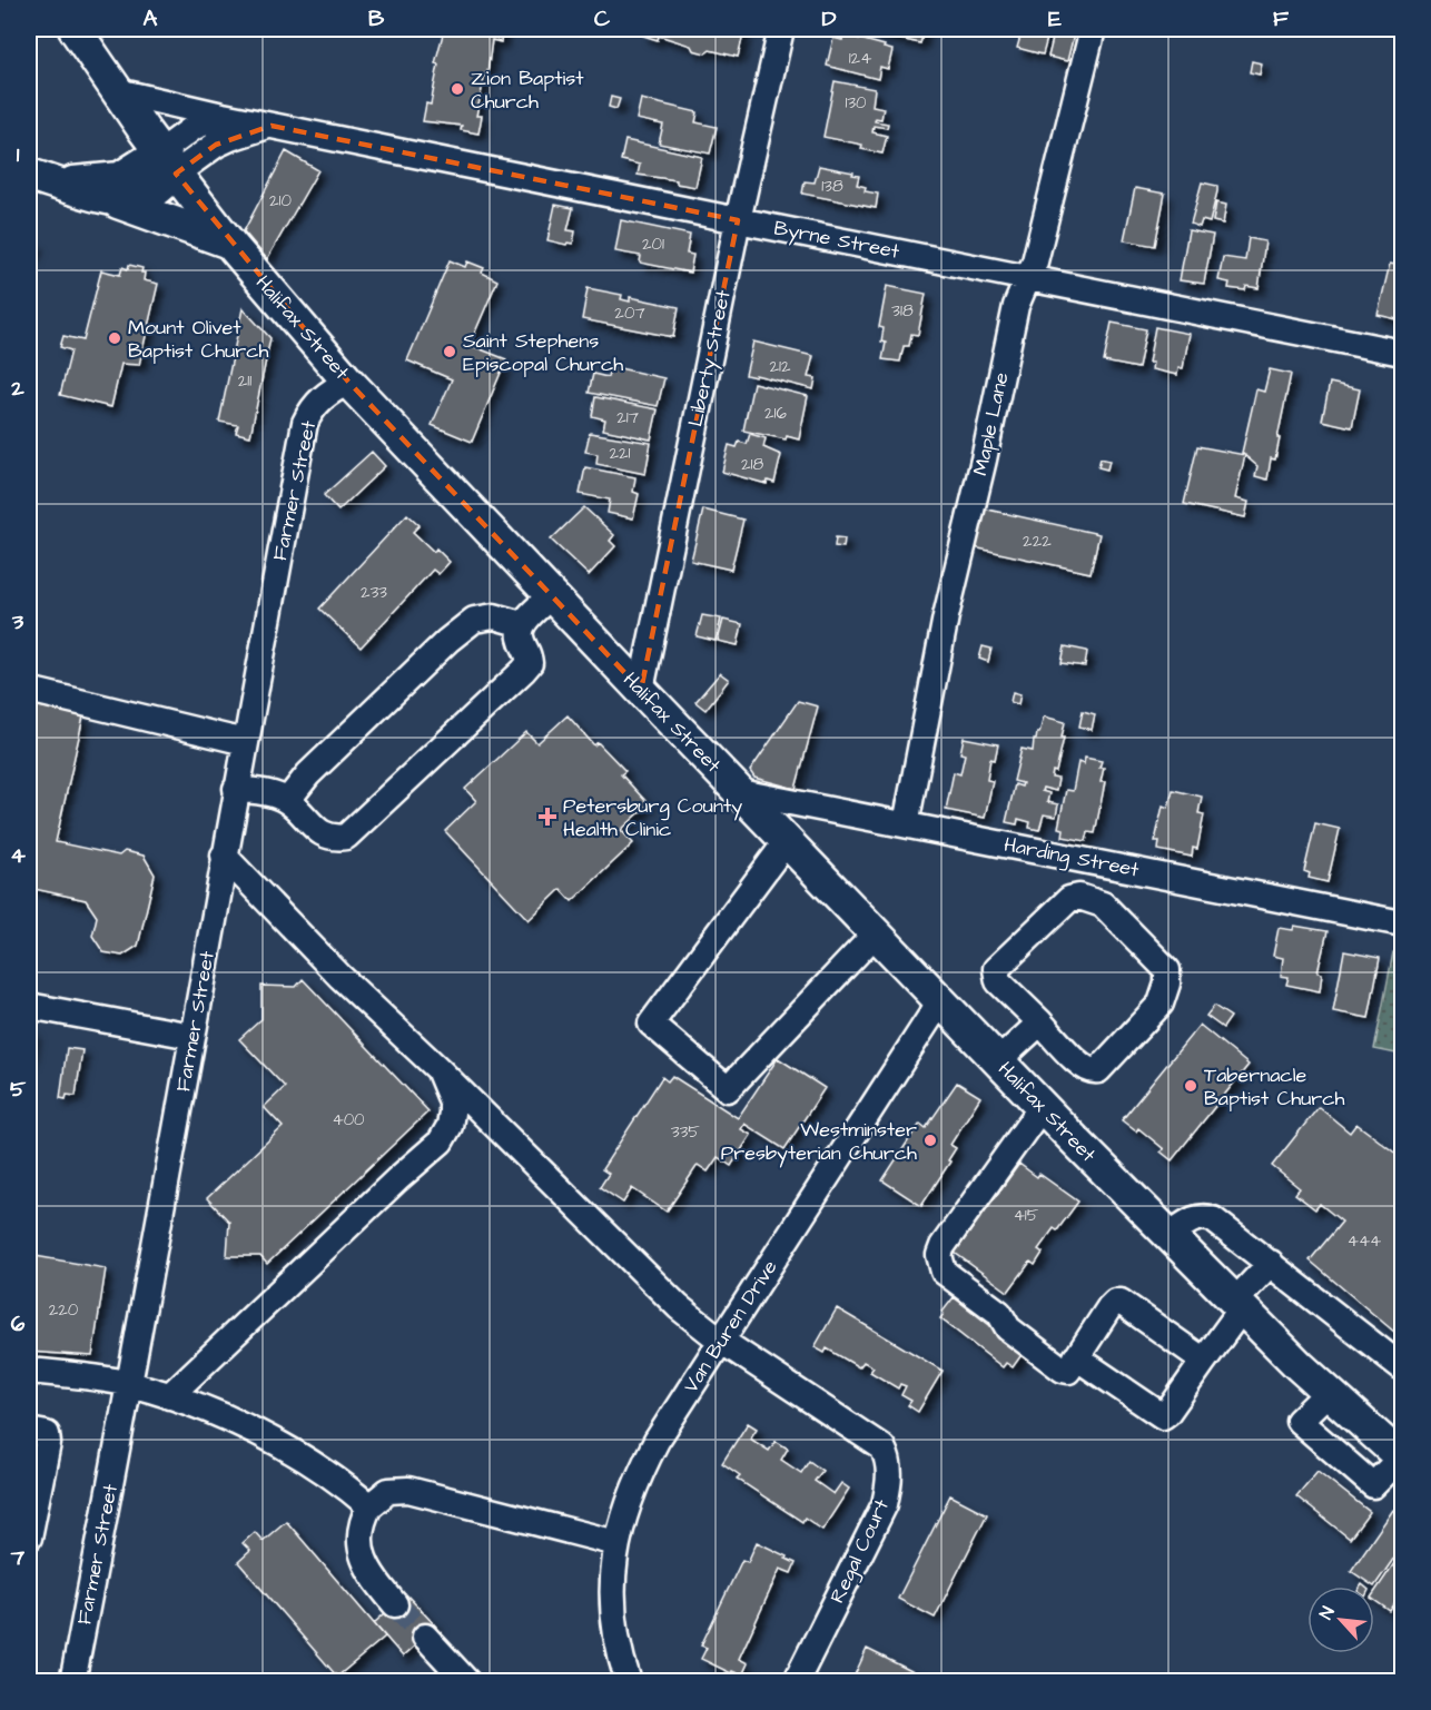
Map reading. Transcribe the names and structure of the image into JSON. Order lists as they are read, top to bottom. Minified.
{"streets":{"main road":["Halifax Street"],"street":["Byrne Street","Liberty Street","Maple Lane","Farmer Street","Harding Street","Van Buren Drive","Regal Court"]},"crossings":[["Byrne Street","Halifax Street"],["Byrne Street","Liberty Street"],["Byrne Street","Maple Lane"],["Halifax Street","Liberty Street"],["Halifax Street","Farmer Street"],["Halifax Street","Harding Street"],["Halifax Street","Van Buren Drive"],["Maple Lane","Harding Street"],["Farmer Street","Regal Court"],["Van Buren Drive","Regal Court"]],"places":{"other":["Zion Baptist Church","Mount Olivet Baptist Church","Saint Stephens Episcopal Church","Tabernacle Baptist Church","Westminster Presbyterian Church"],"health":["Petersburg County Health Clinic"]},"house_numbers":["124","130","138","210","201","318","207","212","211","216","217","221","218","222","233","400","335","415","444","220"],"north":"top left","grid":{"columns":["A","B","C","D","E","F"],"rows":["1","2","3","4","5","6","7"]}}
